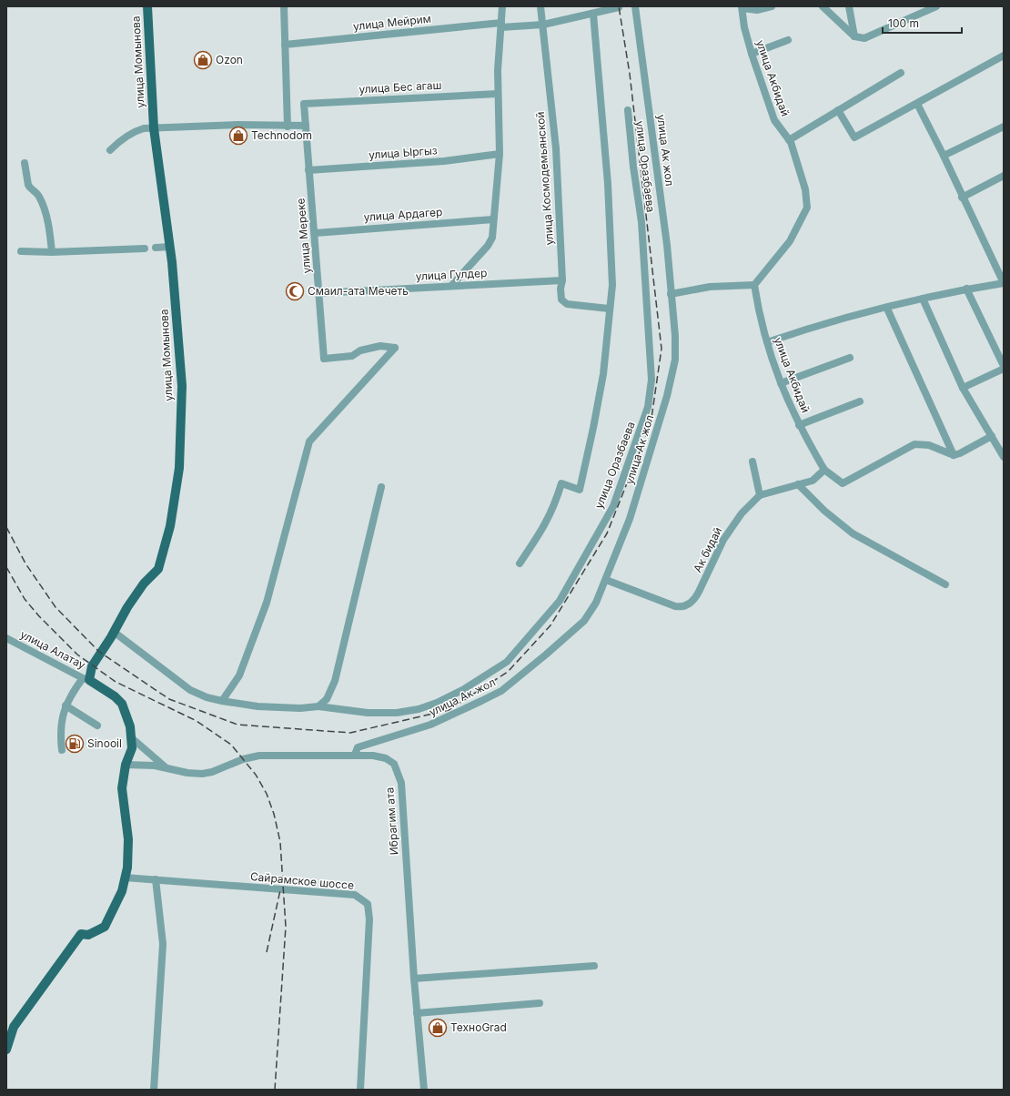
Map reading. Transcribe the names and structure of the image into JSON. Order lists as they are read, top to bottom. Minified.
{"streets":{"main road":["улица Момынова"],"street":["улица Мейрим","улица Акбидай","улица Бес агаш","улица Ак жол","улица Ыргыз","улица Оразбаева","улица Космодемьянской","улица Ардагер","улица Мереке","улица Гулдер","Ак бидай","улица Алатау","Ибрагим ата","Сайрамское шоссе"]},"crossings":[["улица Мейрим","улица Космодемьянской"],["улица Момынова","улица Оразбаева"],["улица Момынова","улица Алатау"],["улица Бес агаш","улица Мереке"],["улица Ак жол","Ак бидай"],["улица Ак жол","Ибрагим ата"],["улица Ыргыз","улица Мереке"],["улица Оразбаева","улица Мереке"],["улица Космодемьянской","улица Гулдер"],["улица Ардагер","улица Мереке"],["улица Мереке","улица Гулдер"]],"places":{"shop":["Ozon","Technodom","ТехноGrad"],"mosque":["Смаил-ата Мечеть"],"fuel station":["Sinooil"]},"scale_bar":"100 m"}
